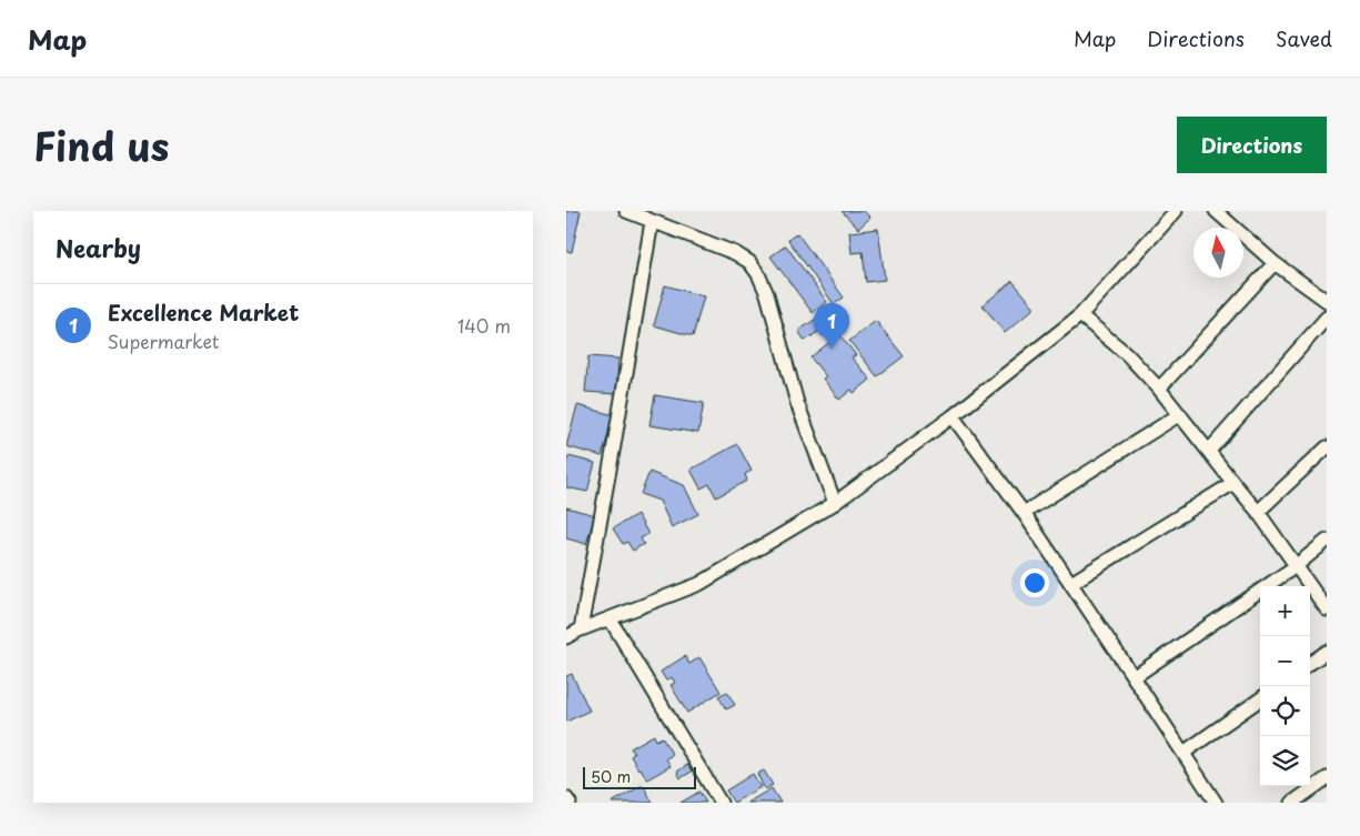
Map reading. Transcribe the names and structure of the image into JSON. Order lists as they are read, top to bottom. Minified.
{"scale_bar":"50 m","north":"top","page":{"header":"Map","nav":["Map","Directions","Saved"],"title":"Find us","buttons":"Directions","heading":"Nearby","list":[{"mark":"1","name":"Excellence Market","note":"Supermarket","value":"140 m"}],"pins":"1","map_buttons":["+","−"],"scale":"50 m"}}
